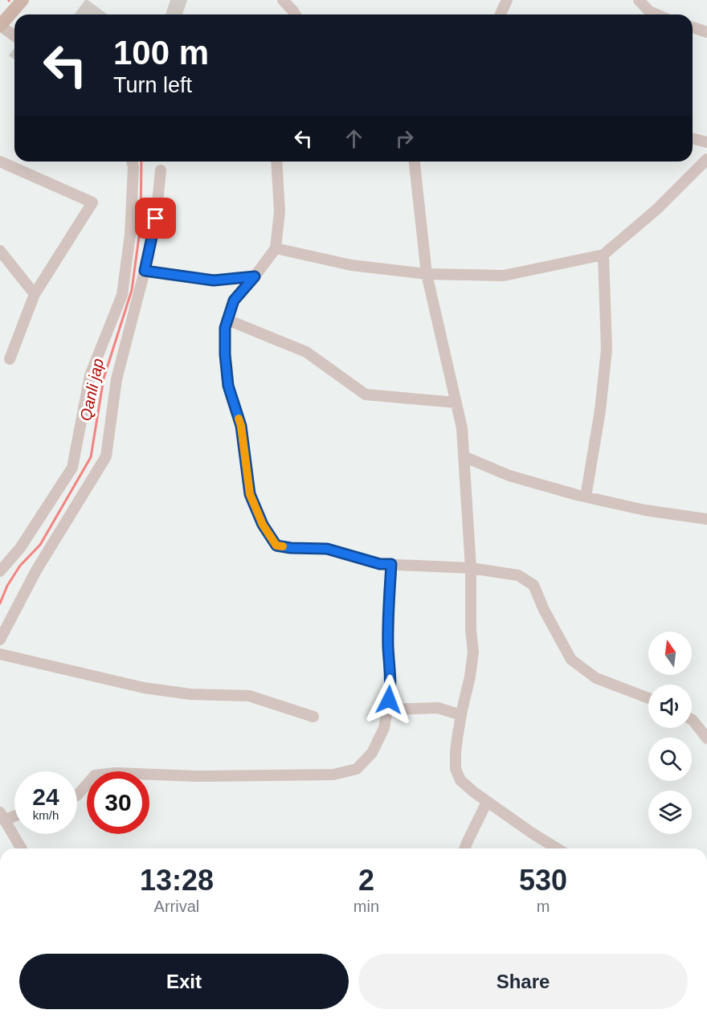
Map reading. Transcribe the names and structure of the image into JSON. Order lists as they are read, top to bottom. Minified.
{"water":["Qanli jap"],"north":"top","page":{"turn":["100 m","Turn left"],"speed":"24 km/h","limit":"30","eta":["13:28","Arrival","2","min","530","m"],"buttons":["Exit","Share"]}}
